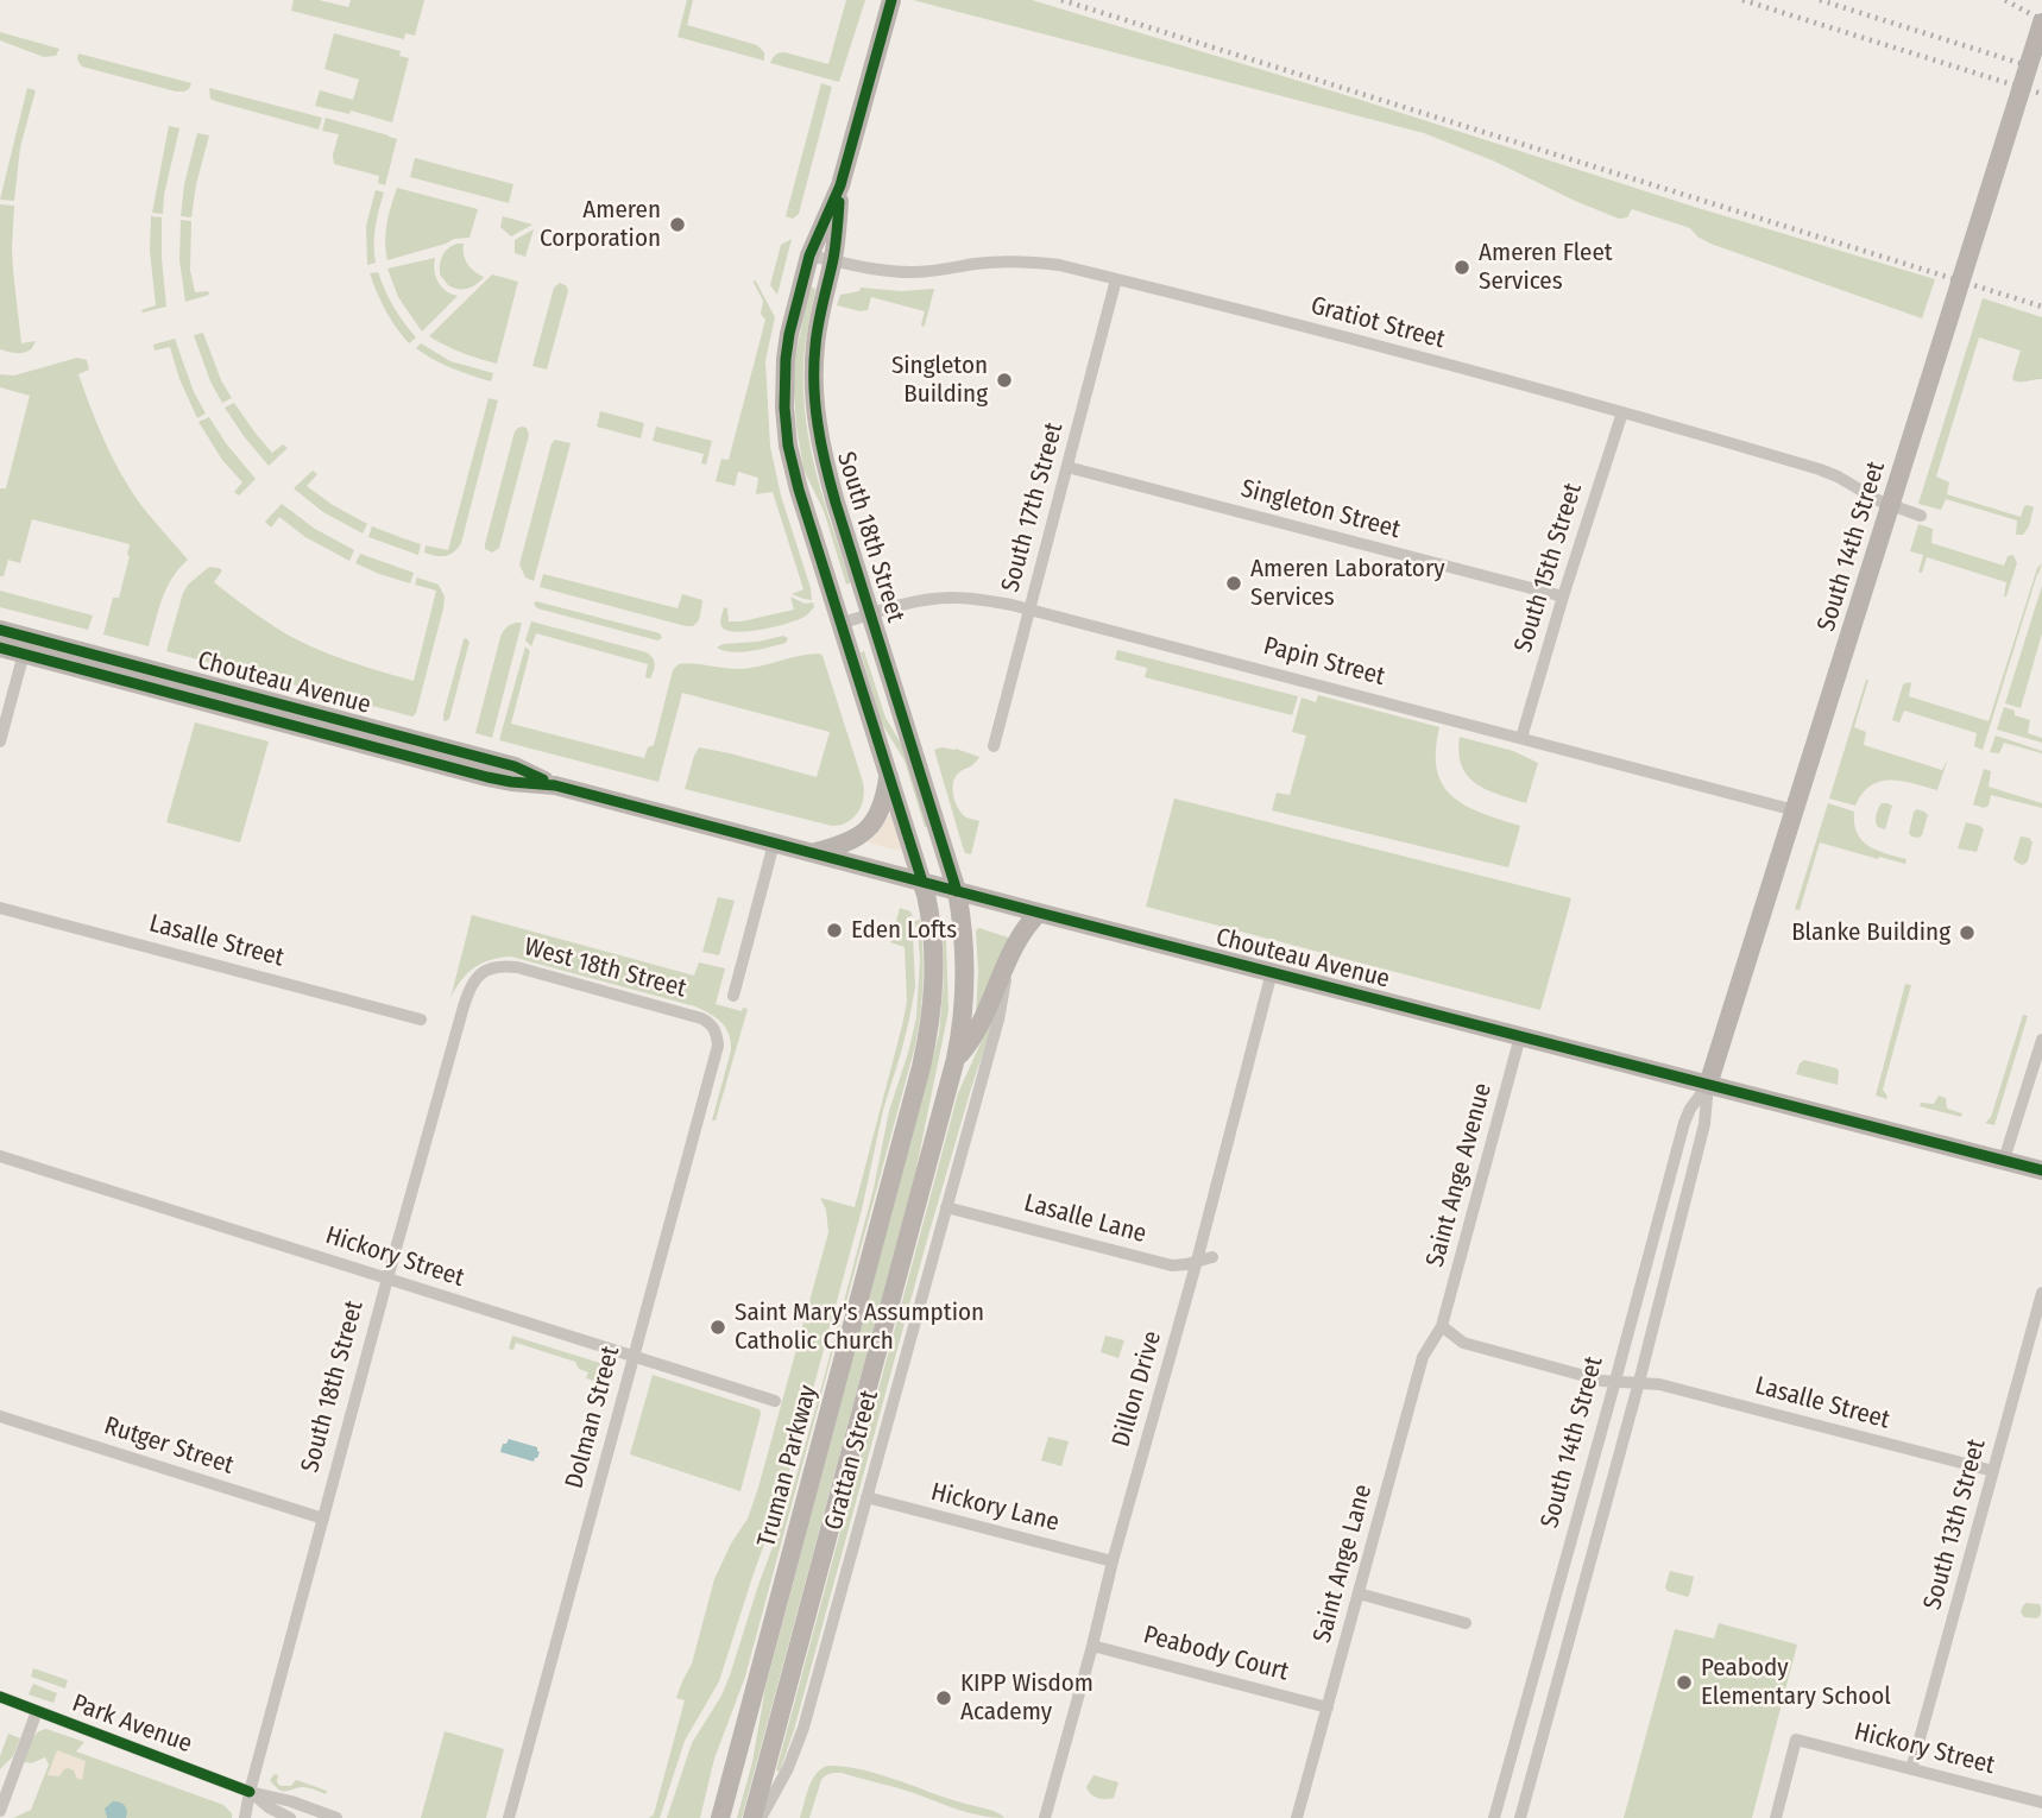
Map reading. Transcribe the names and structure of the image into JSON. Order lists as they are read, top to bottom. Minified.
{"streets":{"main road":["South 18th Street","South 14th Street","Chouteau Avenue","Truman Parkway"],"street":["Gratiot Street","South 17th Street","Singleton Street","South 15th Street","Papin Street","Lasalle Street","West 18th Street","Saint Ange Avenue","Lasalle Lane","Hickory Street","Dillon Drive","Dolman Street","Rutger Street","Grattan Street","Hickory Lane","South 13th Street","Saint Ange Lane","Peabody Court","Park Avenue"]},"crossings":[["Gratiot Street","South 17th Street"],["Gratiot Street","South 18th Street"],["Gratiot Street","South 15th Street"],["South 17th Street","Singleton Street"],["South 17th Street","Papin Street"],["Singleton Street","South 15th Street"],["South 18th Street","Papin Street"],["South 18th Street","Chouteau Avenue"],["South 18th Street","West 18th Street"],["South 18th Street","Hickory Street"],["South 18th Street","Rutger Street"],["South 18th Street","Truman Parkway"],["South 18th Street","Park Avenue"],["South 14th Street","Papin Street"],["South 14th Street","Chouteau Avenue"],["South 14th Street","Lasalle Street"],["South 15th Street","Papin Street"],["Chouteau Avenue","Saint Ange Avenue"],["Chouteau Avenue","Dillon Drive"],["Chouteau Avenue","Truman Parkway"],["Lasalle Street","South 13th Street"],["West 18th Street","Dolman Street"],["Saint Ange Avenue","Saint Ange Lane"],["Lasalle Lane","Dillon Drive"],["Lasalle Lane","Grattan Street"],["Hickory Street","Dolman Street"],["Hickory Street","South 13th Street"],["Dillon Drive","Hickory Lane"],["Dillon Drive","Peabody Court"],["Grattan Street","Hickory Lane"],["Saint Ange Lane","Peabody Court"]],"places":["Ameren Corporation","Ameren Fleet Services","Singleton Building","Ameren Laboratory Services","Eden Lofts","Blanke Building","Saint Mary's Assumption Catholic Church","Peabody Elementary School","KIPP Wisdom Academy"]}
